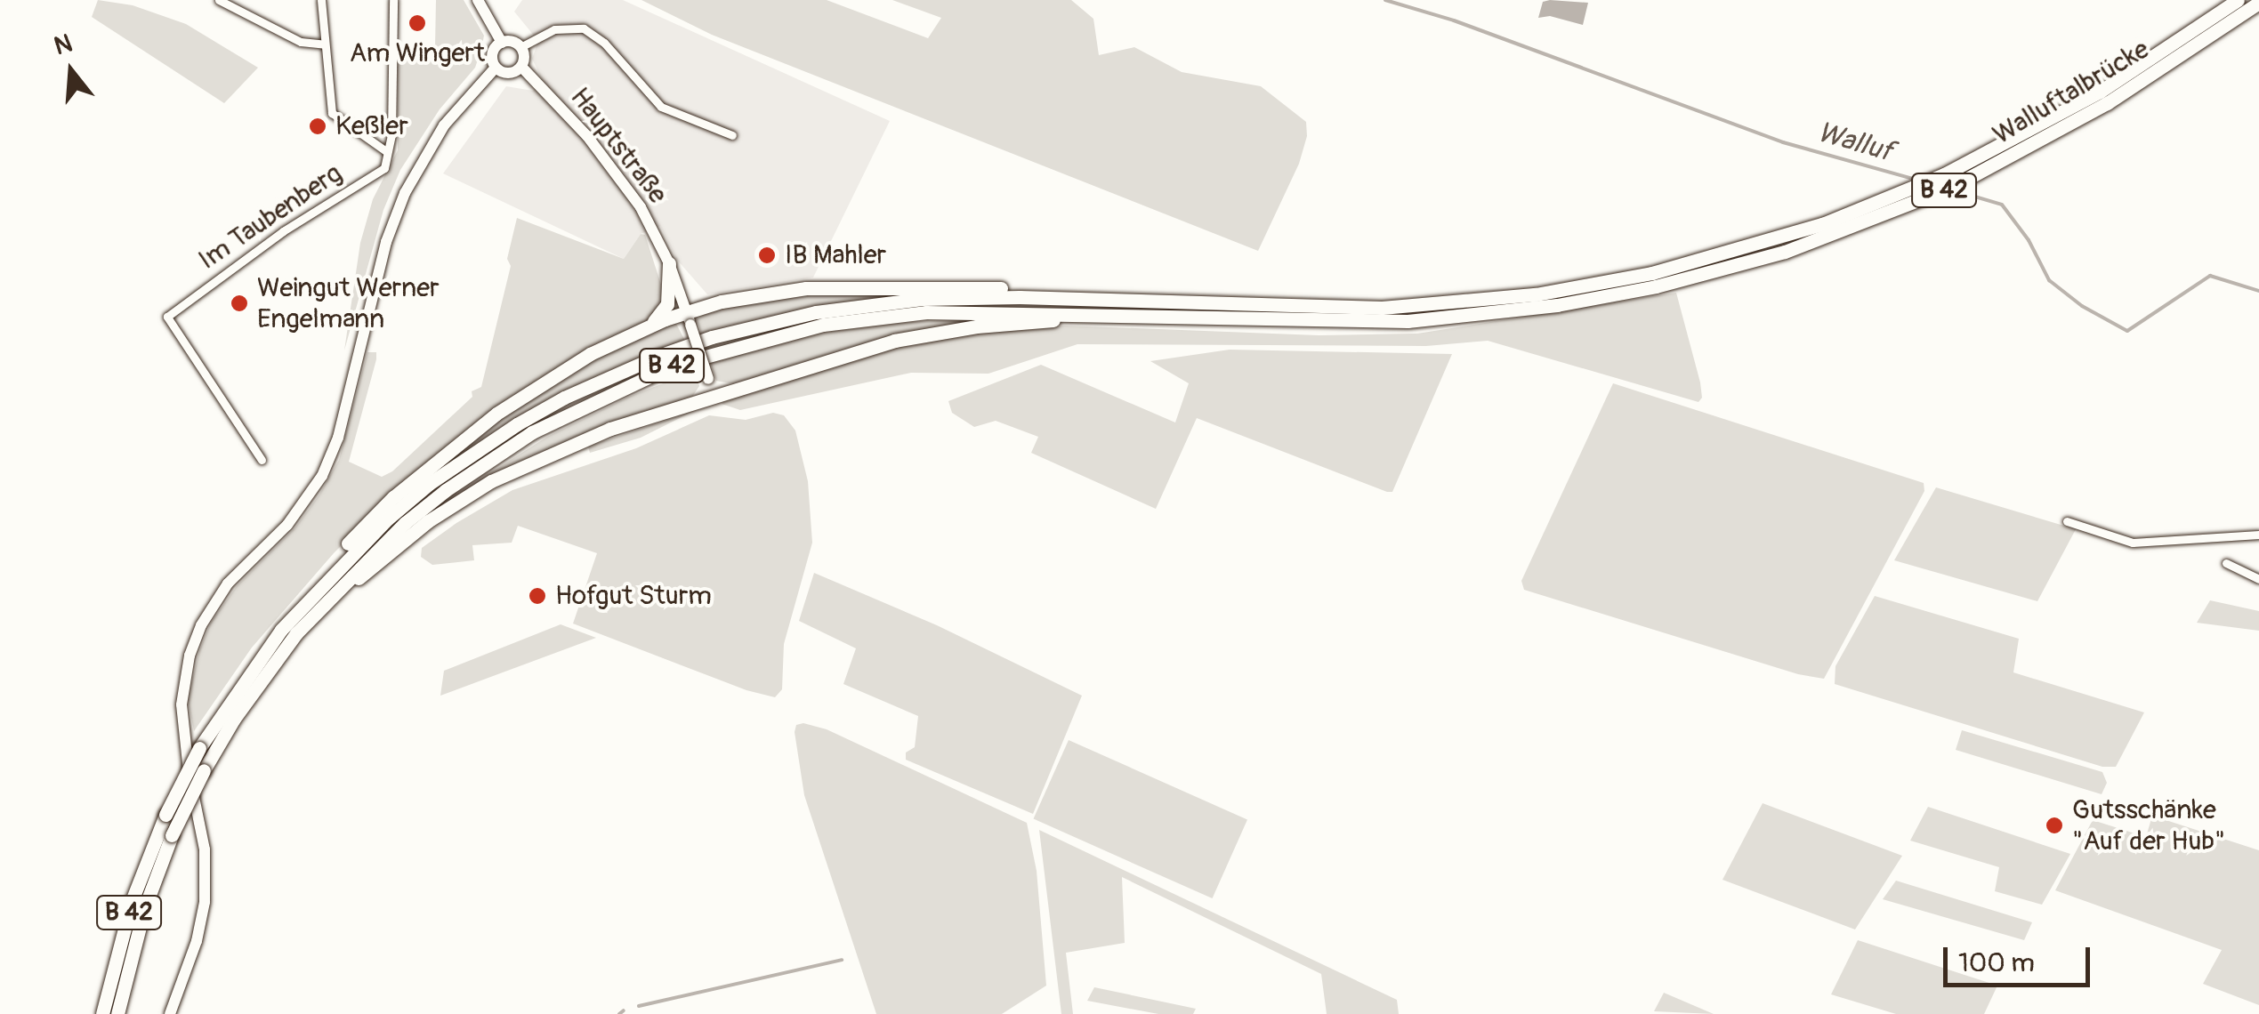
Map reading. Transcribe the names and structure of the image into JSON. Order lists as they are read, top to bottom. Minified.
{"streets":{"highway":["Walluftalbrücke","B 42"],"street":["Hauptstraße","Im Taubenberg"]},"crossings":[["Walluftalbrücke","B 42"]],"water":["Walluf"],"places":["Am Wingert","Keßler","IB Mahler","Weingut Werner Engelmann","Hofgut Sturm","Gutsschänke \"Auf der Hub\""],"scale_bar":"100 m","north":"top"}
